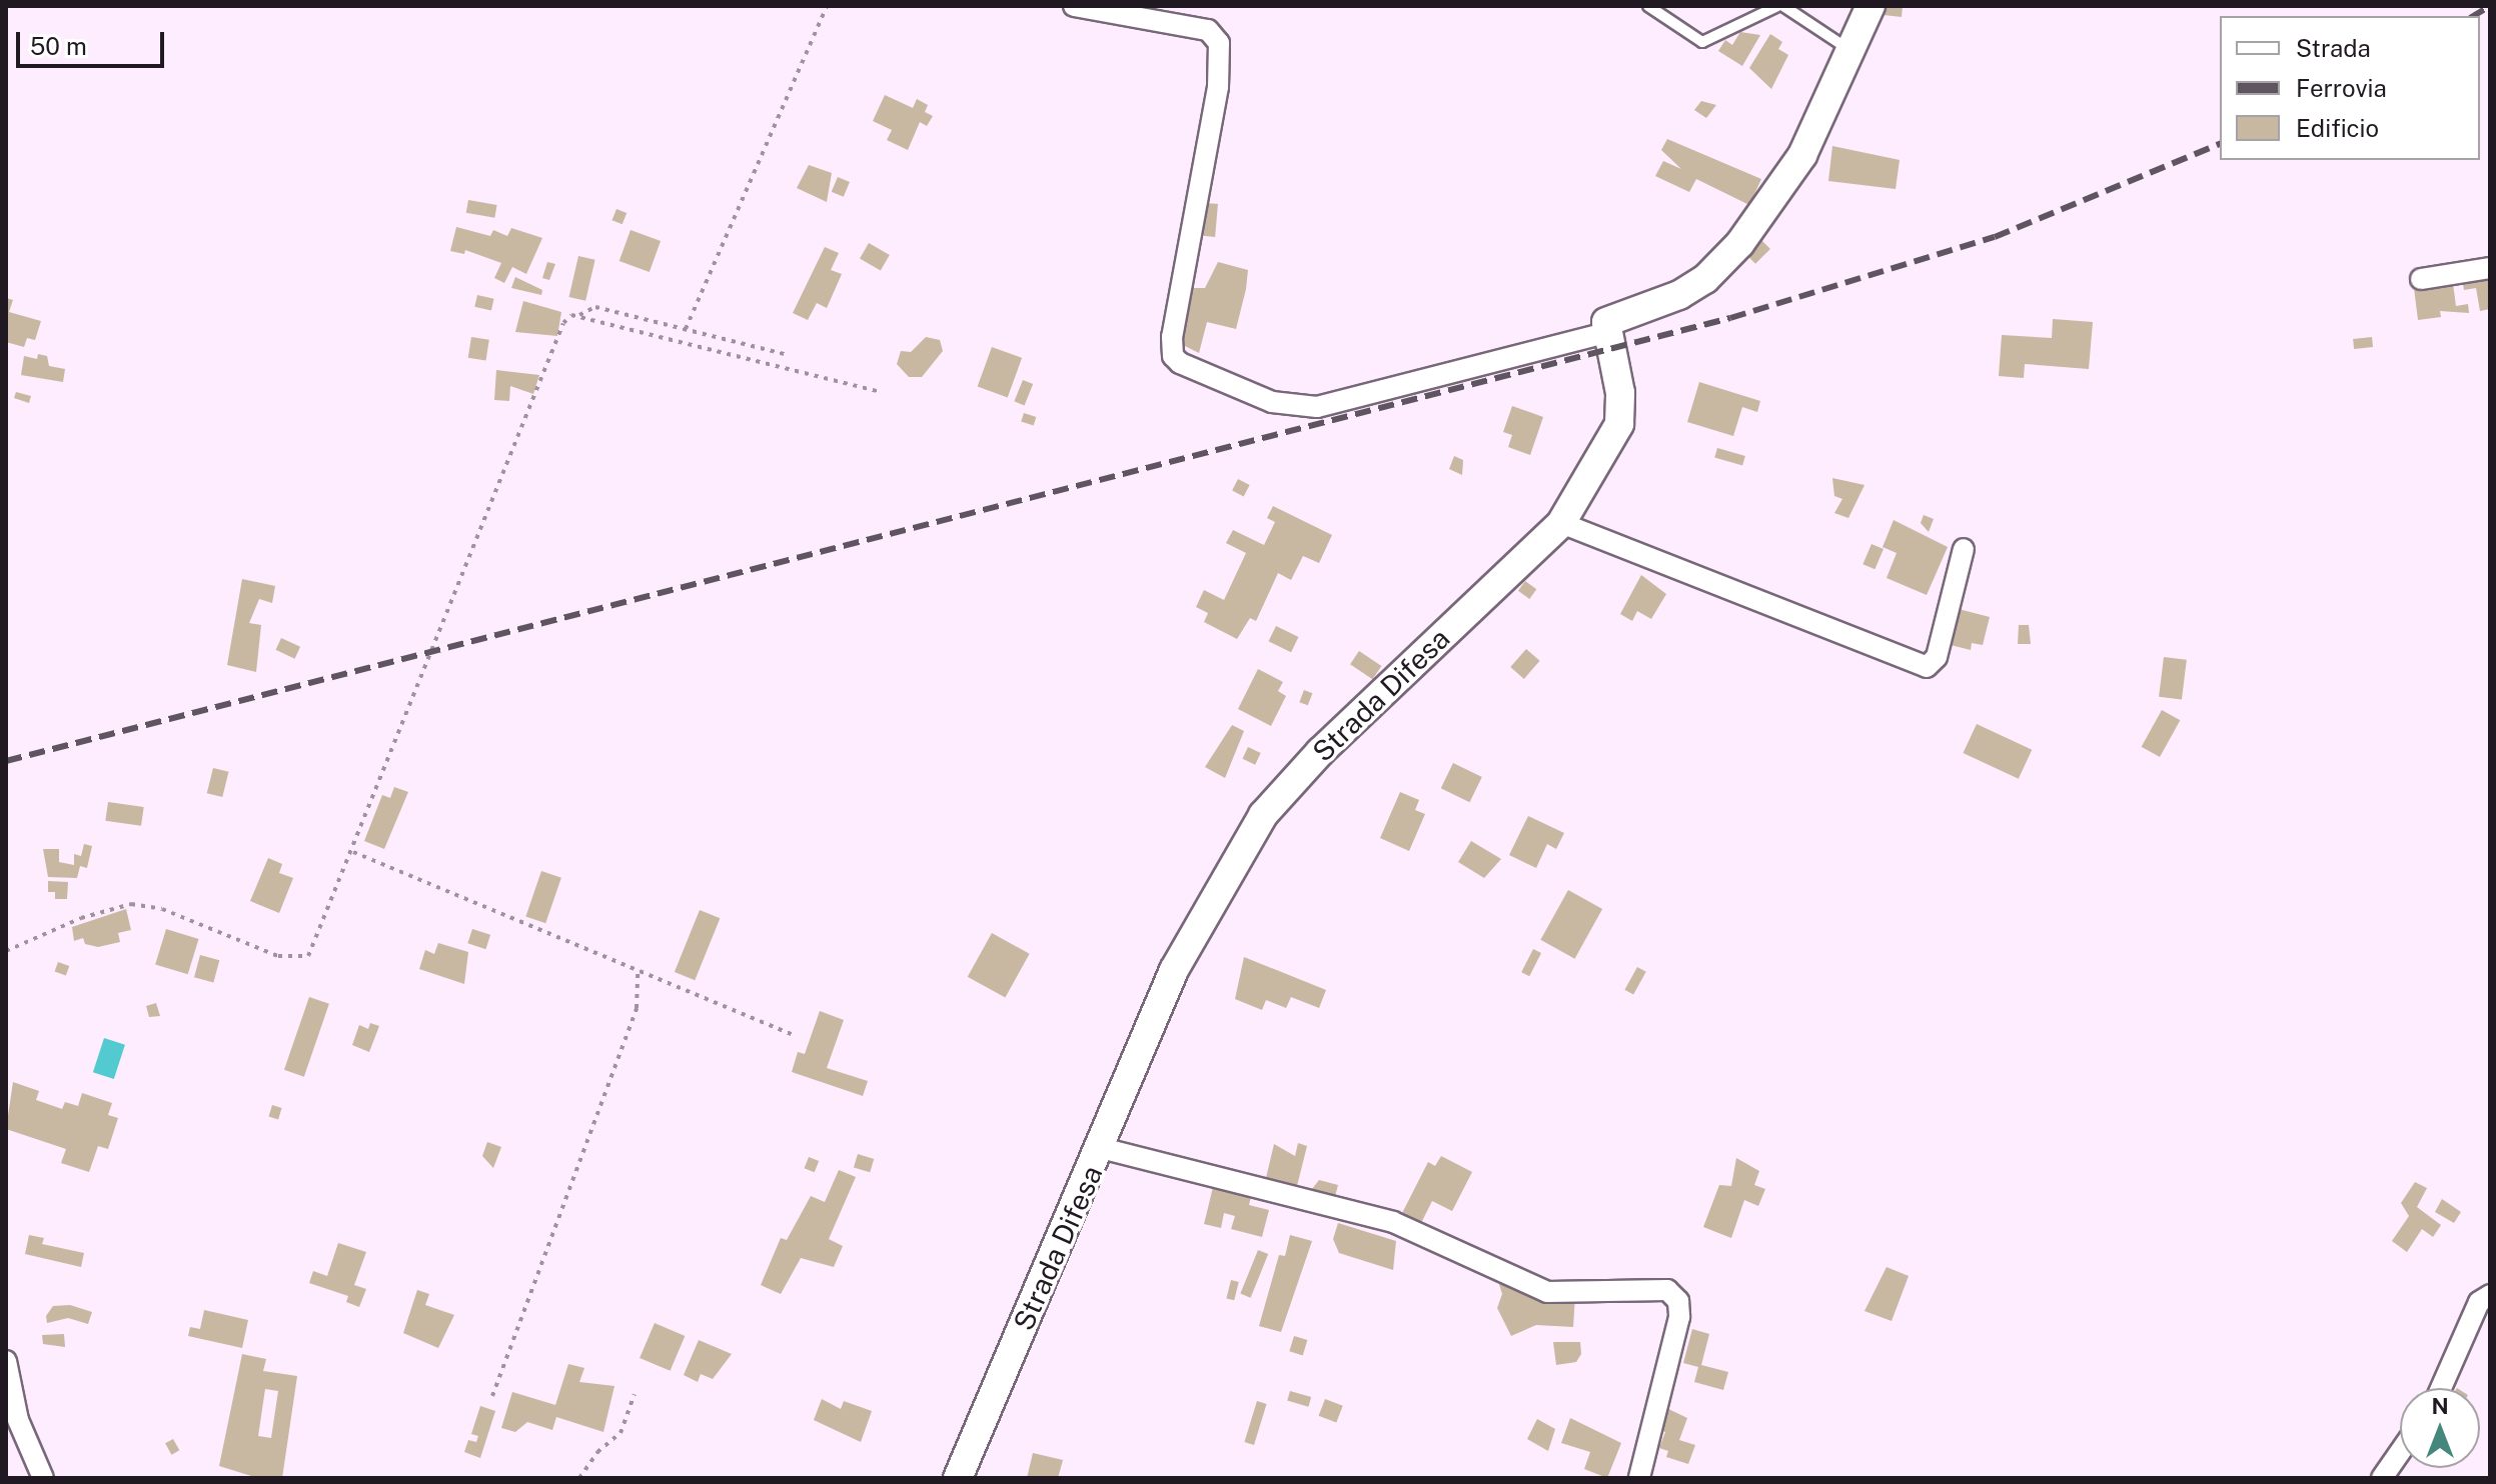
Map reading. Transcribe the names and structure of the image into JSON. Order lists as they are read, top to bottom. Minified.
{"streets":{"street":["Strada Difesa"]},"legend":["Strada","Ferrovia","Edificio"],"scale_bar":"50 m","north":"top"}
